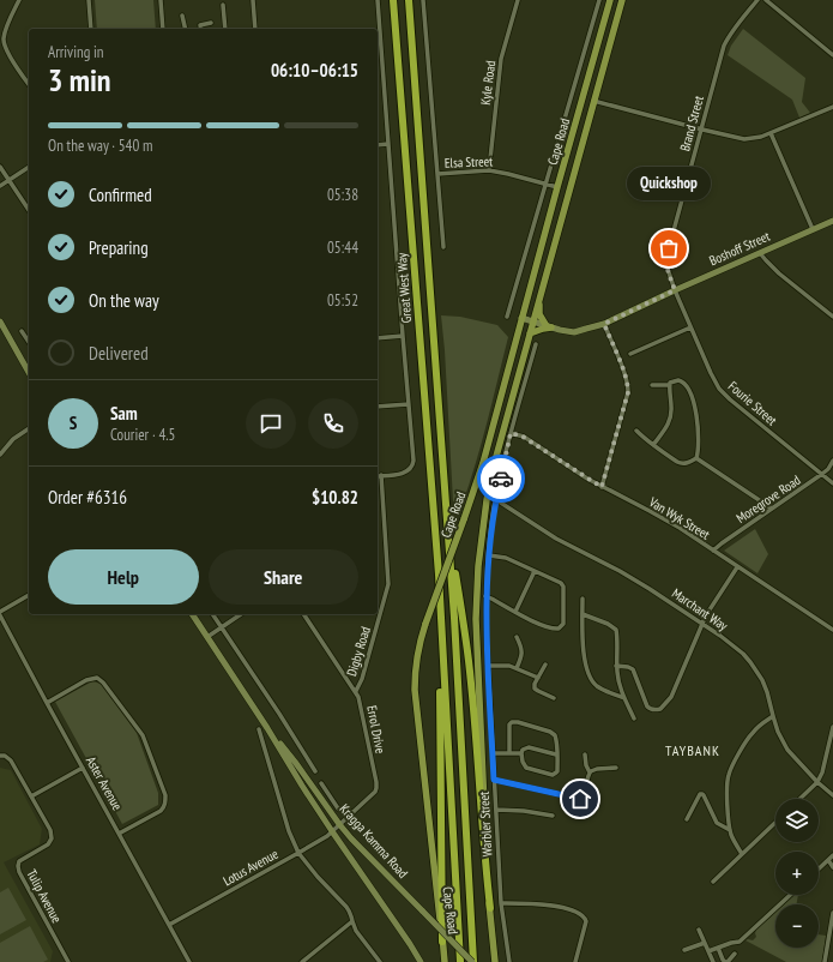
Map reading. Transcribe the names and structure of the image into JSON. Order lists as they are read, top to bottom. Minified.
{"streets":{"highway":["Great West Way"],"main road":["Cape Road","Boshoff Street","Kragga Kamma Road"],"street":["Kyle Road","Brand Street","Elsa Street","Fourie Street","Moregrove Road","Van Wyk Street","Marchant Way","Digby Road","Errol Drive","Aster Avenue","Warbler Street","Lotus Avenue","Tulip Avenue"]},"crossings":[["Kyle Road","Elsa Street"],["Brand Street","Boshoff Street"],["Brand Street","Fourie Street"],["Cape Road","Elsa Street"],["Cape Road","Boshoff Street"],["Boshoff Street","Fourie Street"],["Great West Way","Digby Road"],["Fourie Street","Moregrove Road"],["Moregrove Road","Van Wyk Street"],["Van Wyk Street","Warbler Street"],["Marchant Way","Warbler Street"],["Digby Road","Errol Drive"],["Errol Drive","Kragga Kamma Road"],["Errol Drive","Lotus Avenue"],["Aster Avenue","Lotus Avenue"],["Kragga Kamma Road","Lotus Avenue"]],"districts":["TAYBANK"],"places":["Quickshop"],"page":{"heading":["3 min","Arriving in","06:10–06:15"],"panel":["Sam","Courier · 4.5","Order #6316","$10.82"],"bar":"On the way · 540 m","bubble":"Quickshop","list":[["Confirmed","05:38"],["Preparing","05:44"],["On the way","05:52"],"Delivered"],"round":"S","buttons":["Help","Share"],"map_buttons":["+","−"]}}
